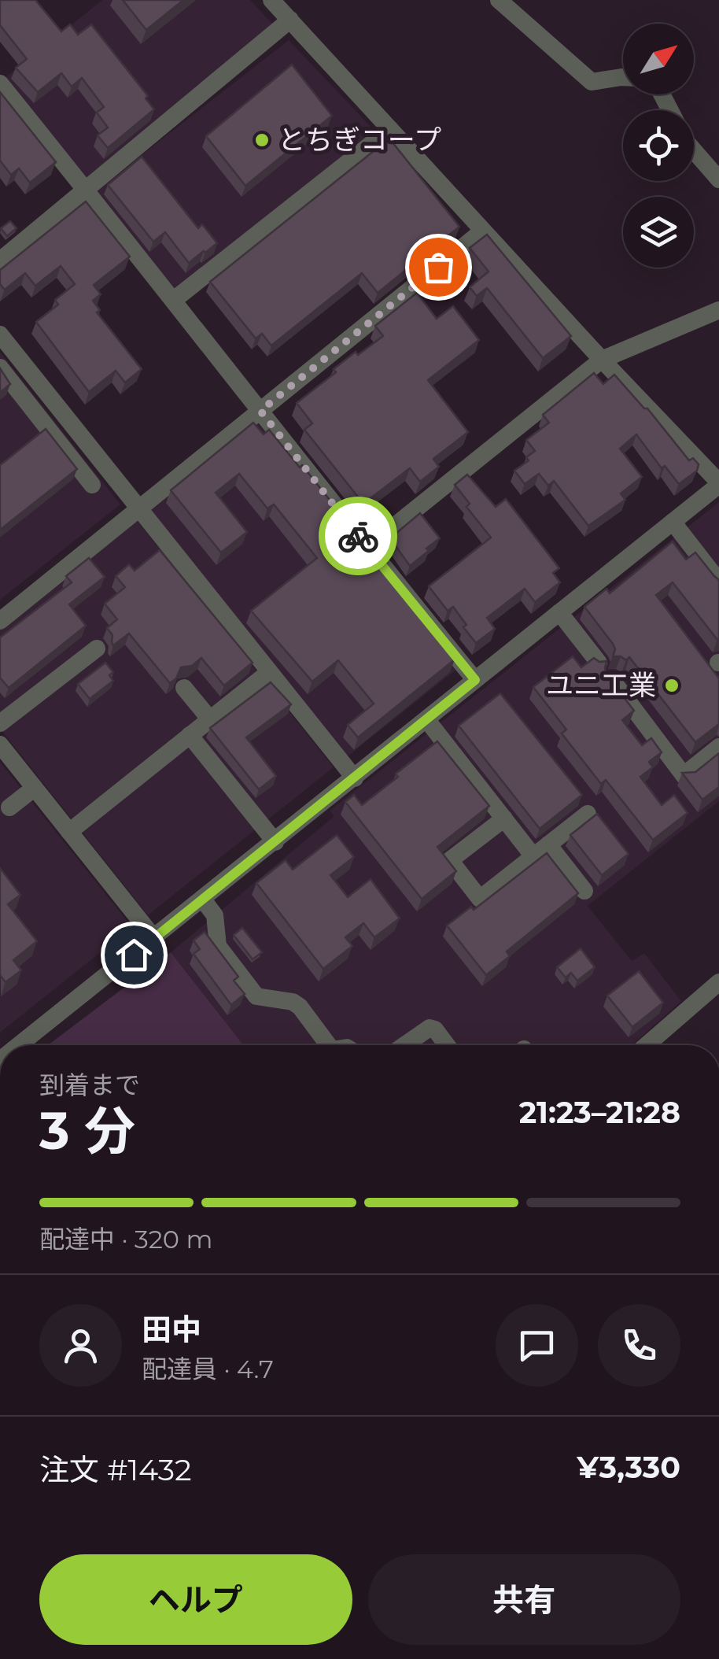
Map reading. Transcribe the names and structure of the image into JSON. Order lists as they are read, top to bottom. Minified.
{"places":["とちぎコープ","ユニ工業"],"north":"top right","page":{"heading":["3 分","到着まで","21:23–21:28"],"panel":["田中","配達員 · 4.7","注文 #1432","¥3,330"],"bar":"配達中 · 320 m","buttons":["ヘルプ","共有"]}}
